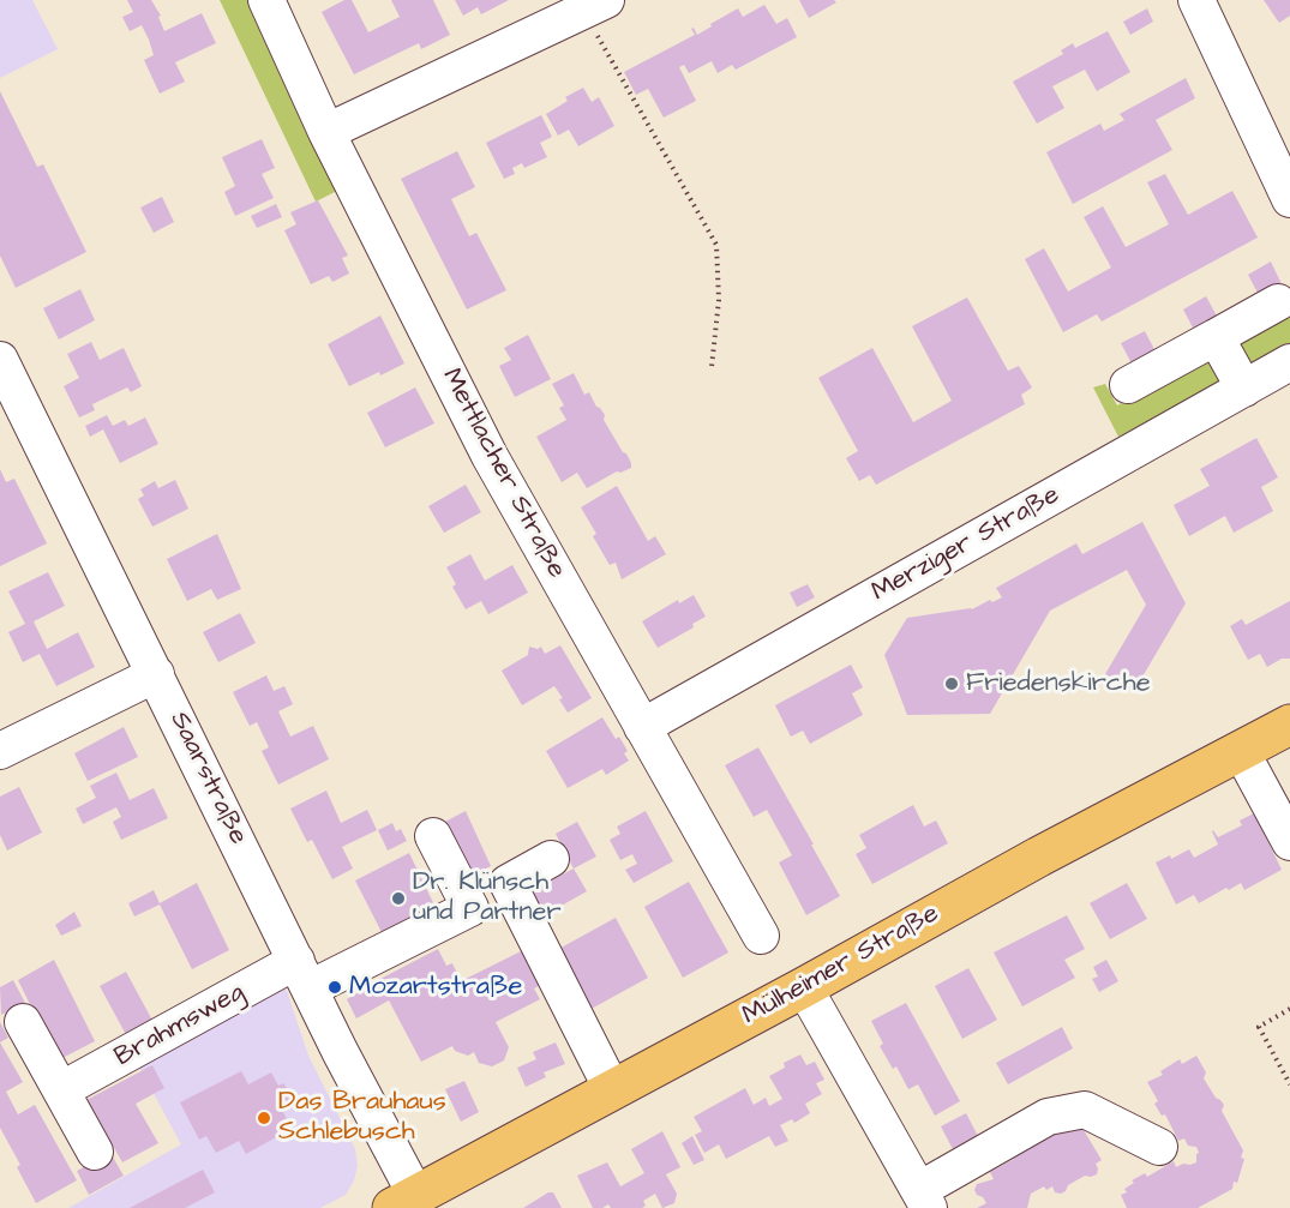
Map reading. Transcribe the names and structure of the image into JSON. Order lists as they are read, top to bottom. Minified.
{"streets":{"main road":["Mülheimer Straße"],"street":["Mettlacher Straße","Merziger Straße","Saarstraße","Brahmsweg"]},"crossings":[["Mettlacher Straße","Merziger Straße"],["Saarstraße","Mülheimer Straße"],["Saarstraße","Brahmsweg"]],"places":["Friedenskirche","Dr. Klünsch und Partner","Mozartstraße","Das Brauhaus Schlebusch"]}
